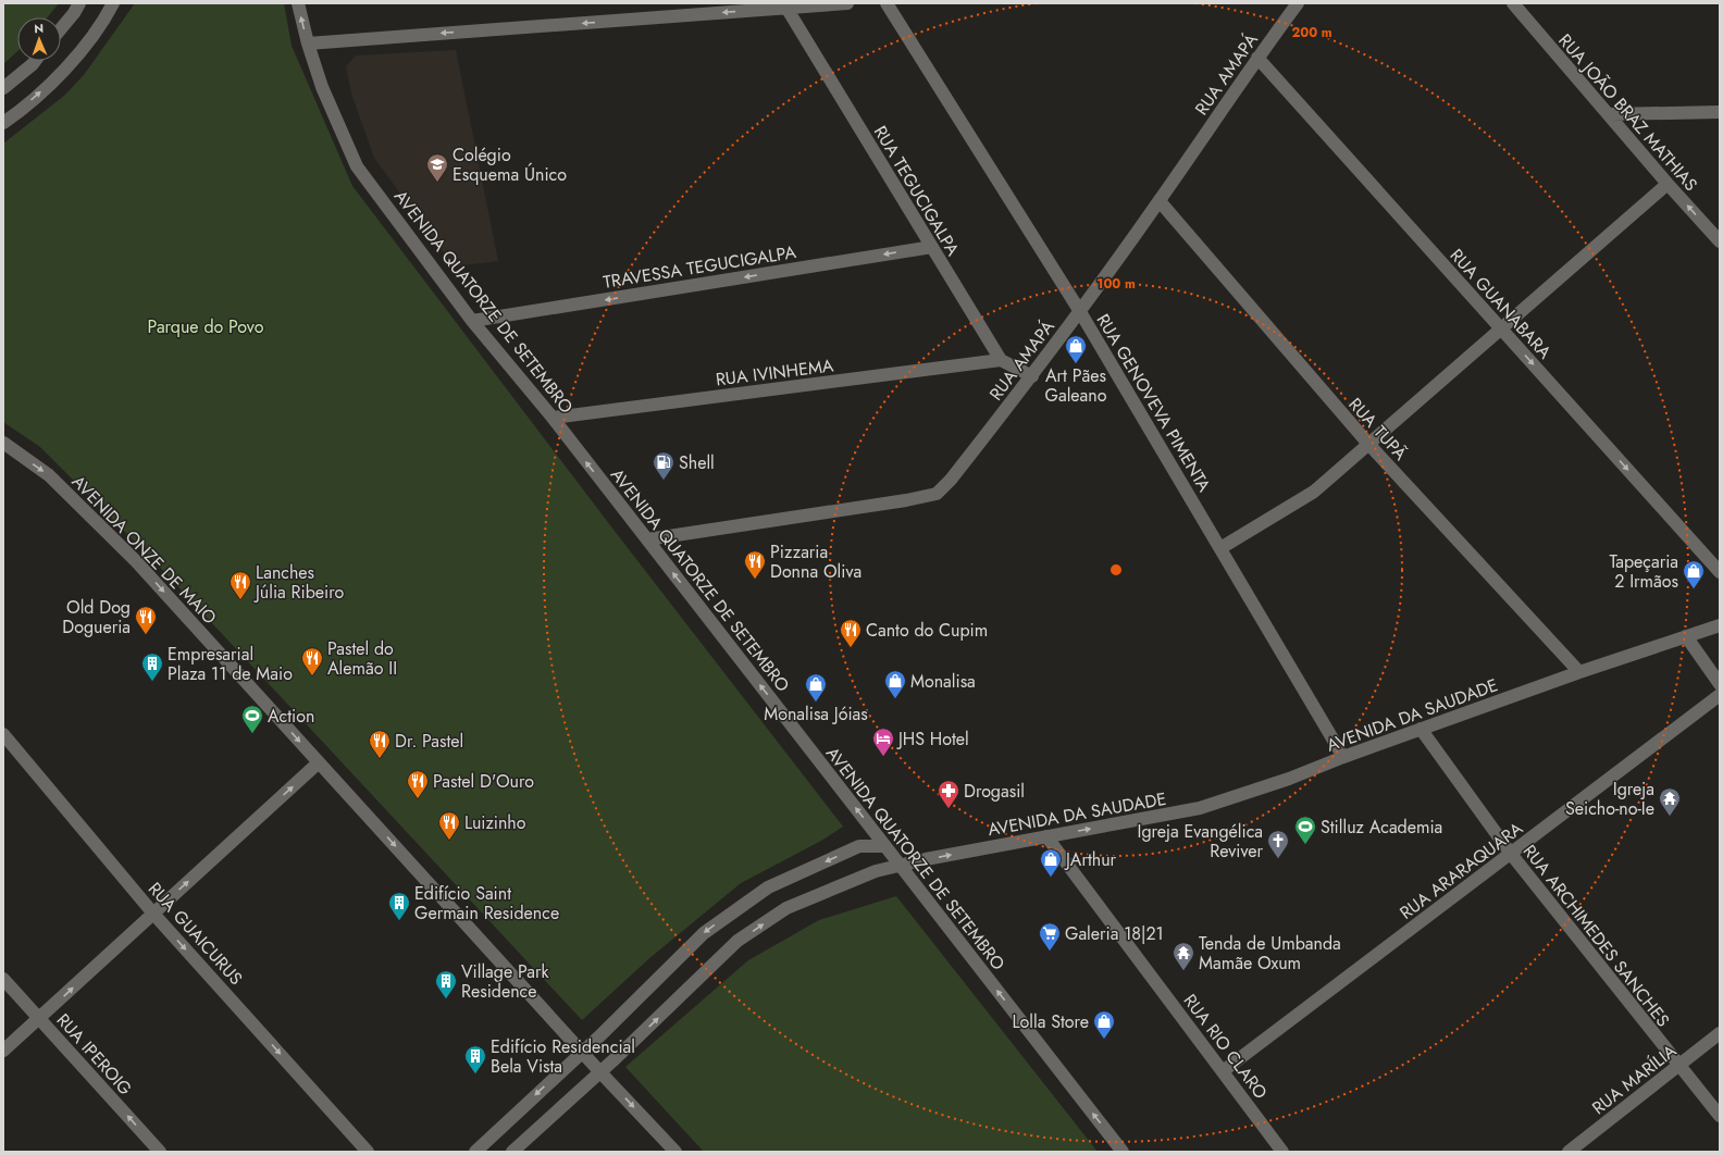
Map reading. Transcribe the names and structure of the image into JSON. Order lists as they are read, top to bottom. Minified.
{"streets":{"street":["RUA AMAPÁ","RUA JOÃO BRAZ MATHIAS","RUA TEGUCIGALPA","TRAVESSA TEGUCIGALPA","AVENIDA QUATORZE DE SETEMBRO","RUA GUANABARA","RUA IVINHEMA","RUA GENOVEVA PIMENTA","RUA TUPÃ","AVENIDA ONZE DE MAIO","AVENIDA DA SAUDADE","RUA ARARAQUARA","RUA GUAICURUS","RUA ARCHIMEDES SANCHES","RUA RIO CLARO","RUA IPEROIG","RUA MARÍLIA"]},"crossings":[["RUA AMAPÁ","AVENIDA QUATORZE DE SETEMBRO"],["RUA AMAPÁ","RUA GUANABARA"],["RUA AMAPÁ","RUA GENOVEVA PIMENTA"],["RUA AMAPÁ","RUA TUPÃ"],["RUA TEGUCIGALPA","TRAVESSA TEGUCIGALPA"],["RUA TEGUCIGALPA","RUA IVINHEMA"],["TRAVESSA TEGUCIGALPA","AVENIDA QUATORZE DE SETEMBRO"],["AVENIDA QUATORZE DE SETEMBRO","RUA IVINHEMA"],["AVENIDA QUATORZE DE SETEMBRO","AVENIDA DA SAUDADE"],["RUA GENOVEVA PIMENTA","AVENIDA DA SAUDADE"],["RUA TUPÃ","AVENIDA DA SAUDADE"],["AVENIDA ONZE DE MAIO","AVENIDA DA SAUDADE"],["AVENIDA DA SAUDADE","RUA ARCHIMEDES SANCHES"],["AVENIDA DA SAUDADE","RUA RIO CLARO"],["RUA ARARAQUARA","RUA ARCHIMEDES SANCHES"],["RUA ARARAQUARA","RUA RIO CLARO"],["RUA ARCHIMEDES SANCHES","RUA MARÍLIA"]],"one_way":["TRAVESSA TEGUCIGALPA","AVENIDA QUATORZE DE SETEMBRO","RUA GUANABARA","AVENIDA ONZE DE MAIO","RUA GUAICURUS","RUA IPEROIG"],"parks":["Parque do Povo"],"places":{"school or university":["Colégio Esquema Único"],"shop":["Art Pães Galeano","Tapeçaria 2 Irmãos","Monalisa","Monalisa Jóias","JArthur","Lolla Store"],"fuel station":["Shell"],"restaurant":["Pizzaria Donna Oliva","Lanches Júlia Ribeiro","Old Dog Dogueria","Canto do Cupim","Pastel do Alemão II","Dr. Pastel","Pastel D'Ouro","Luizinho"],"building":["Empresarial Plaza 11 de Maio","Edifício Saint Germain Residence","Village Park Residence","Edifício Residencial Bela Vista"],"sports":["Action","Stilluz Academia"],"hotel":["JHS Hotel"],"pharmacy":["Drogasil"],"temple":["Igreja Seicho-no-Ie","Tenda de Umbanda Mamãe Oxum"],"church":["Igreja Evangélica Reviver"],"supermarket":["Galeria 18|21"]},"north":"top","rings":["200 m","100 m"]}
